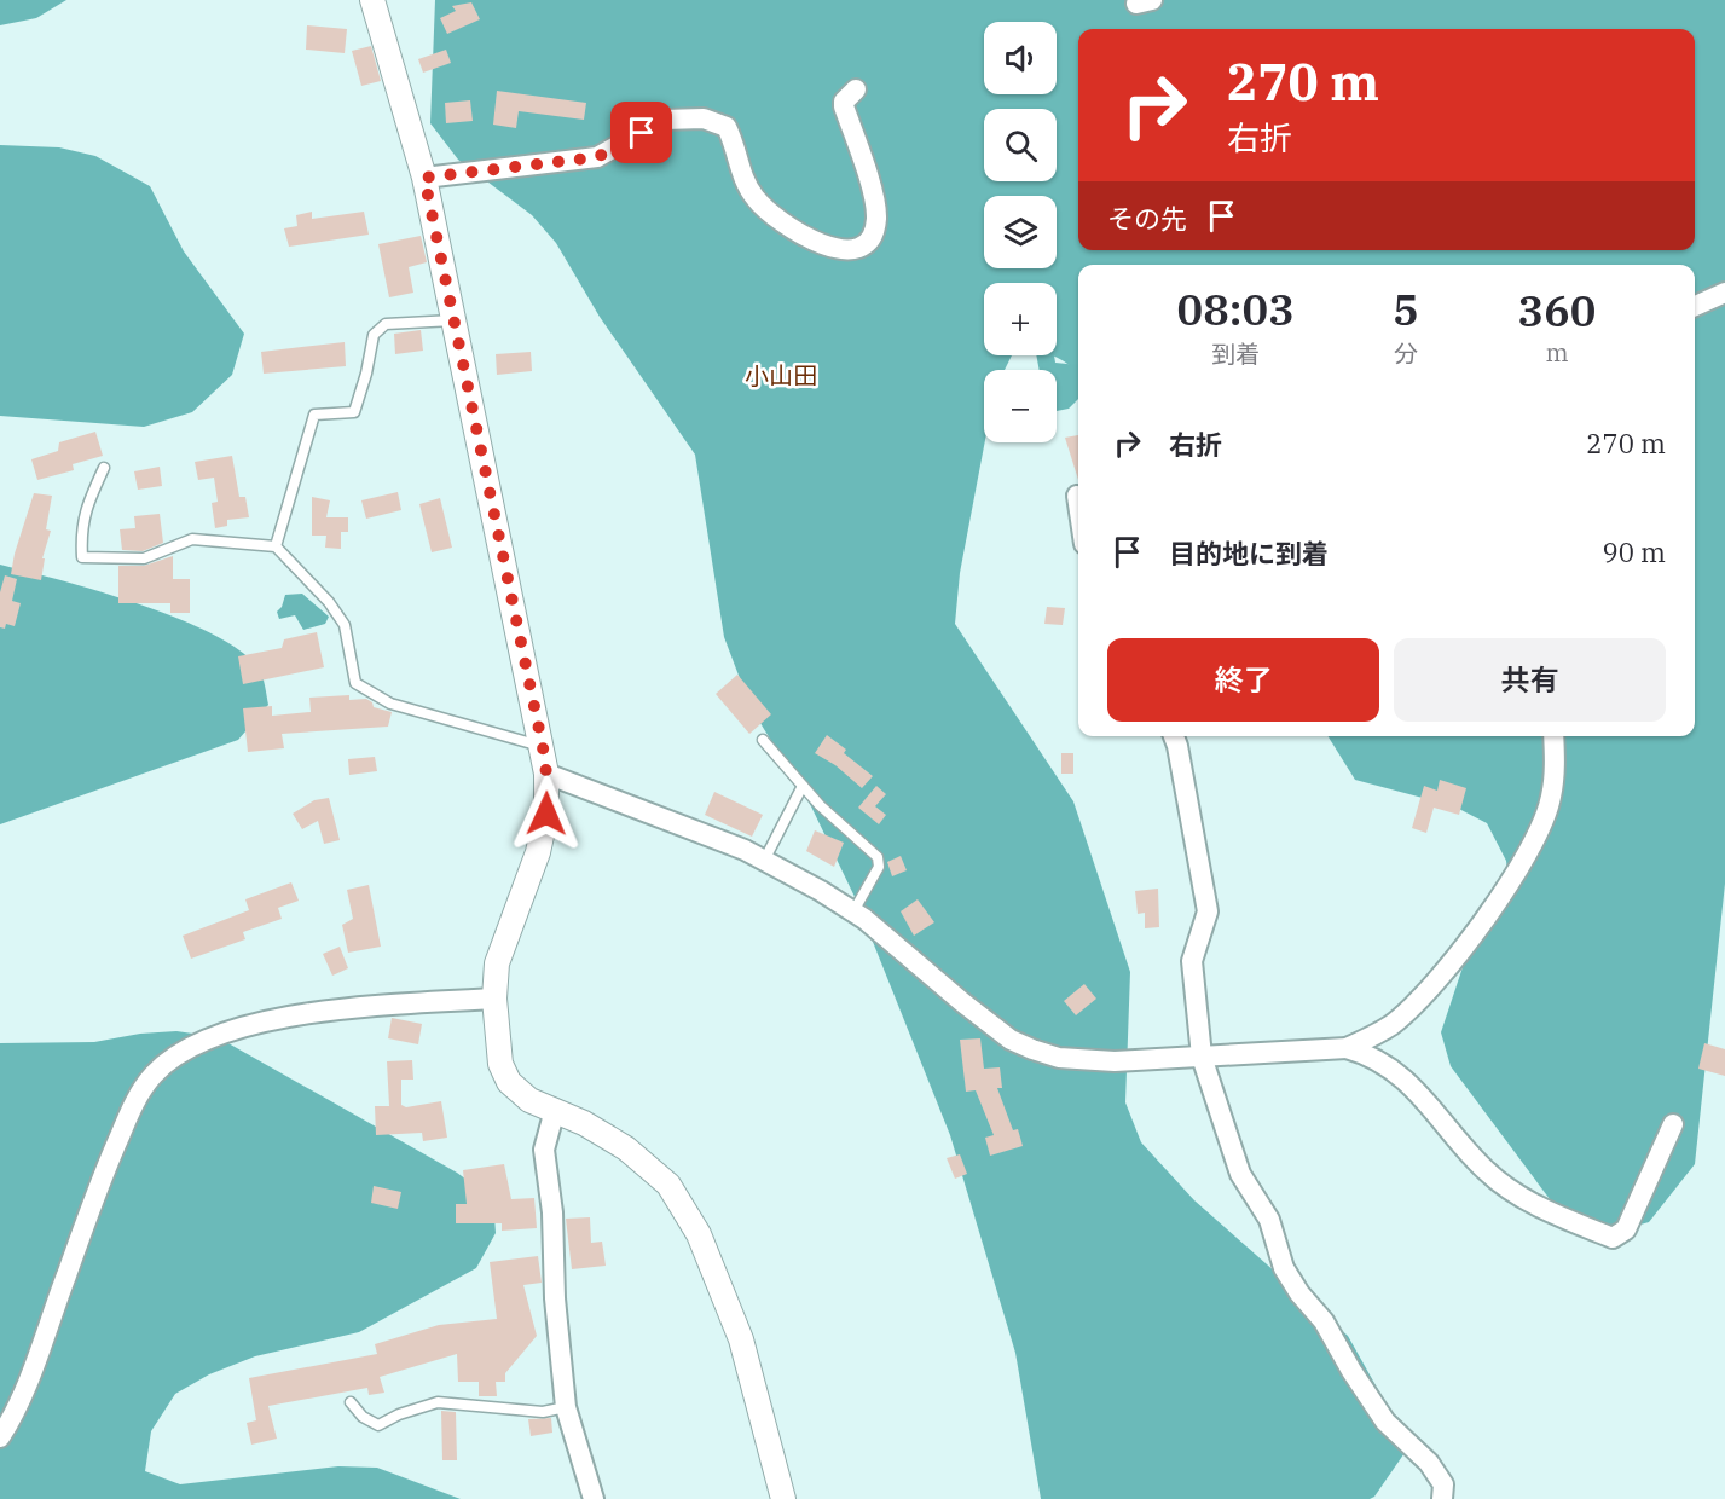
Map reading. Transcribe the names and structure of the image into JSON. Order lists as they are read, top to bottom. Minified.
{"districts":["小山田"],"page":{"map_buttons":["+","−"],"turn":["270 m","右折"],"then":"その先","eta":["08:03","到着","5","分","360","m"],"list":[{"name":"右折","value":"270 m"},{"name":"目的地に到着","value":"90 m"}],"buttons":["終了","共有"]}}
